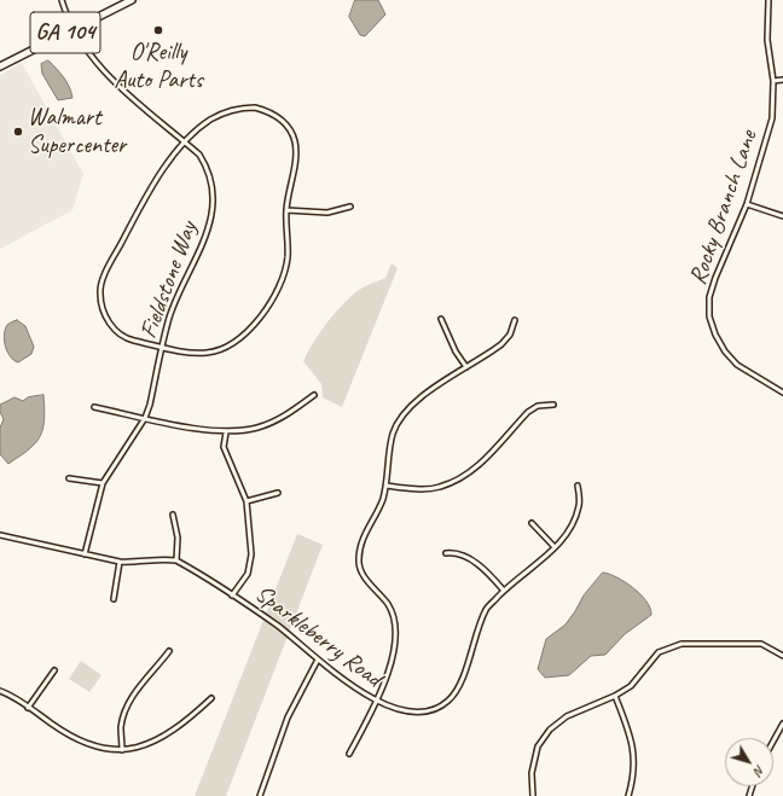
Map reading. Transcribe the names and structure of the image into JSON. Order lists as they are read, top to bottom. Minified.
{"streets":{"main road":["GA 104"],"street":["Rocky Branch Lane","Fieldstone Way","Sparkleberry Road"]},"crossings":[["GA 104","Fieldstone Way"],["Fieldstone Way","Sparkleberry Road"]],"places":["O'Reilly Auto Parts","Walmart Supercenter"],"north":"bottom right"}
